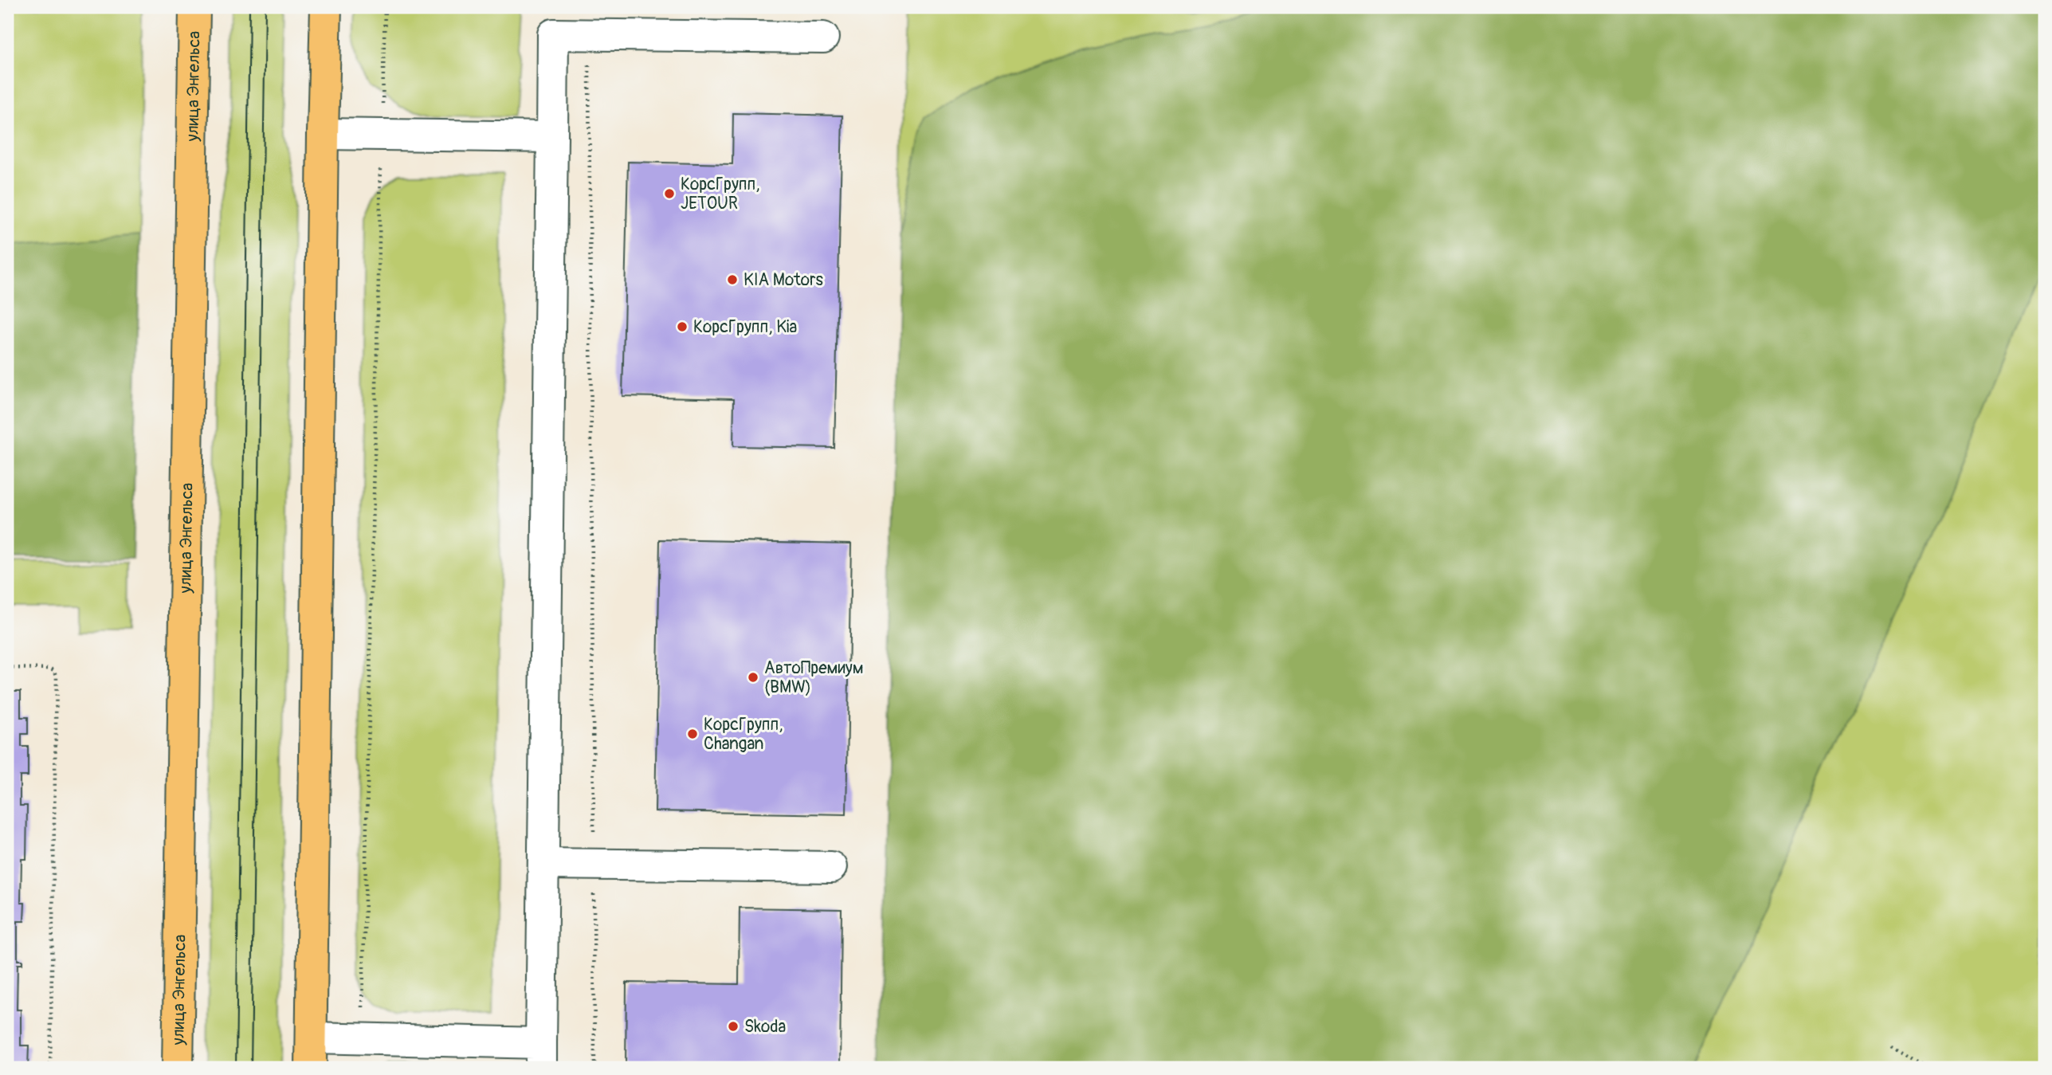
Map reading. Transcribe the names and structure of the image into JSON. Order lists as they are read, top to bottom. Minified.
{"streets":{"main road":["улица Энгельса"]},"places":["КорсГрупп, JETOUR","KIA Motors","КорсГрупп, Kia","АвтоПремиум (BMW)","КорсГрупп, Changan","Skoda"]}
